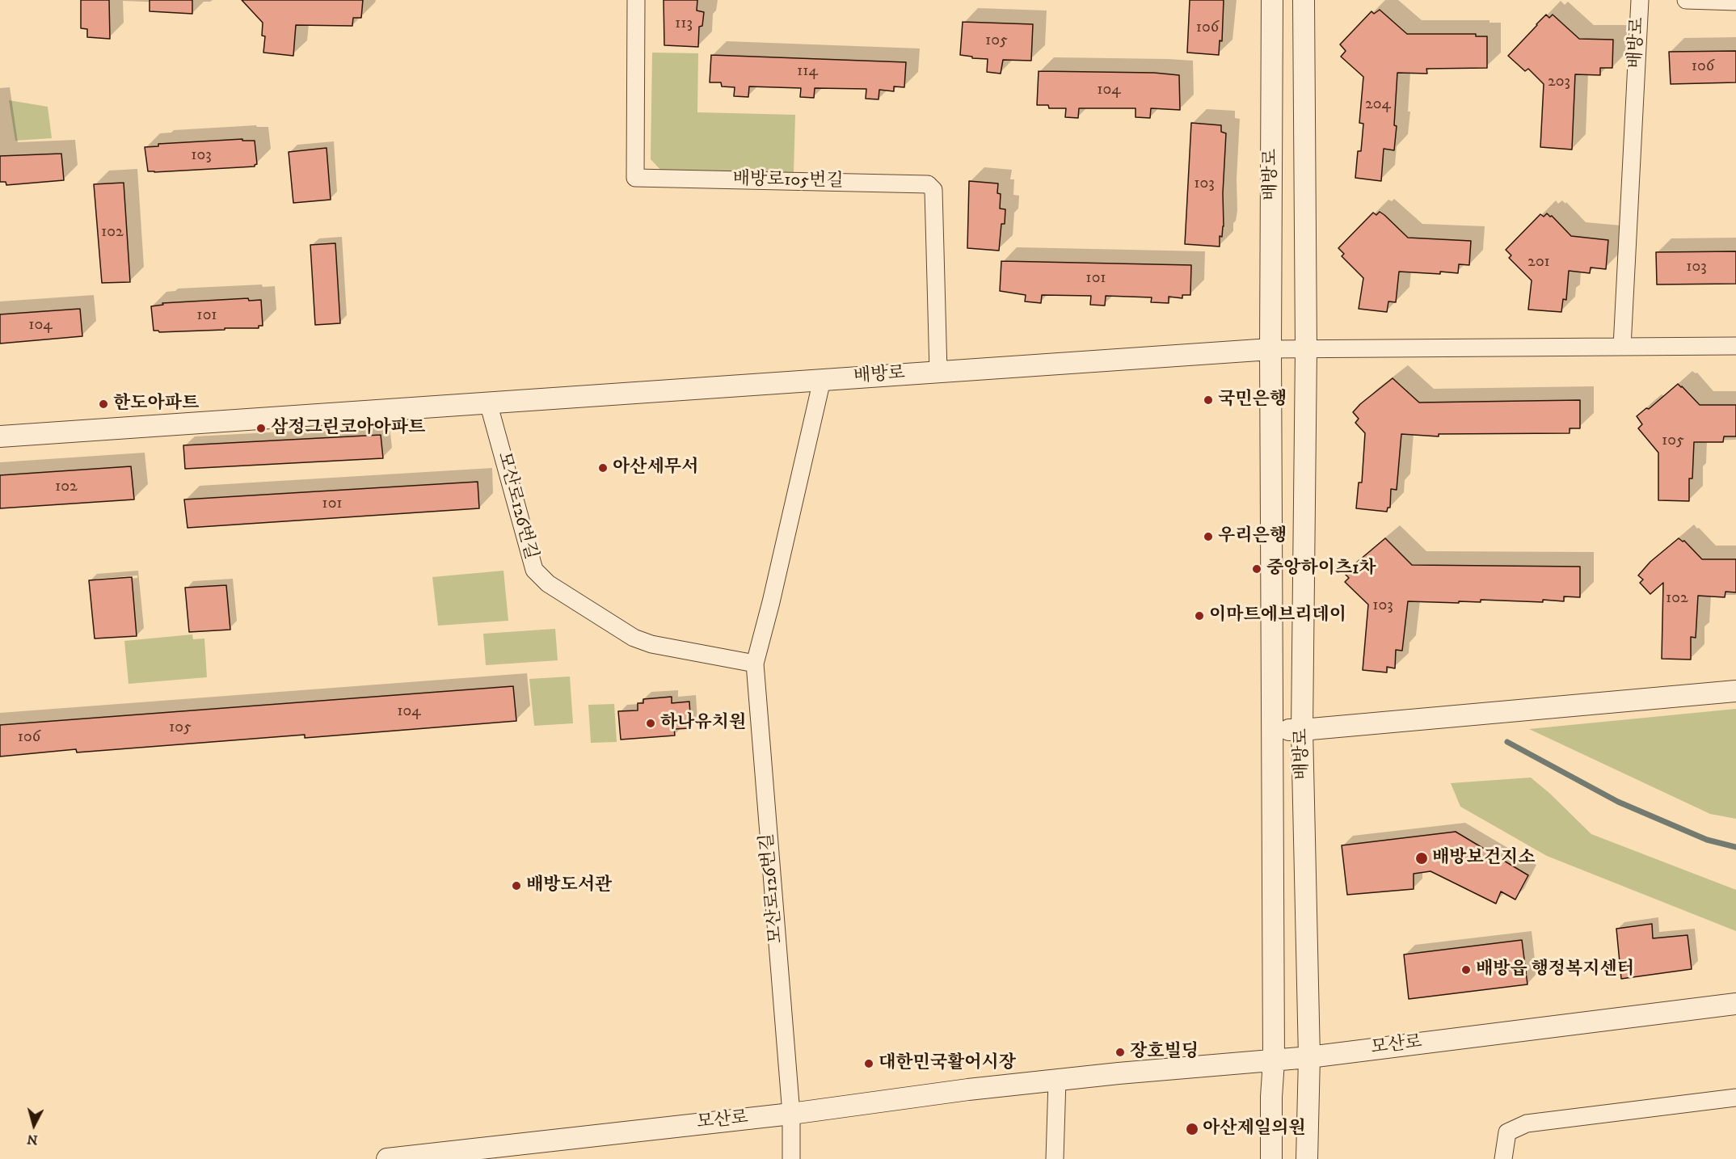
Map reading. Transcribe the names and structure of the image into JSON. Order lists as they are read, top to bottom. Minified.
{"streets":{"street":["배방로","배방로105번길","모산로126번길","모산로"]},"crossings":[["배방로","배방로105번길"],["배방로","모산로126번길"],["배방로","모산로"],["모산로126번길","모산로"]],"places":["국민은행","한도아파트","삼정그린코아아파트","아산세무서","우리은행","중앙하이츠1차","이마트에브리데이","하나유치원","배방보건지소","배방도서관","배방읍 행정복지센터","장호빌딩","대한민국활어시장","아산제일의원"],"house_numbers":["113","106","105","106","114","203","104","204","103","103","102","201","103","101","101","104","105","102","101","102","103","104","105","106"],"north":"bottom"}
